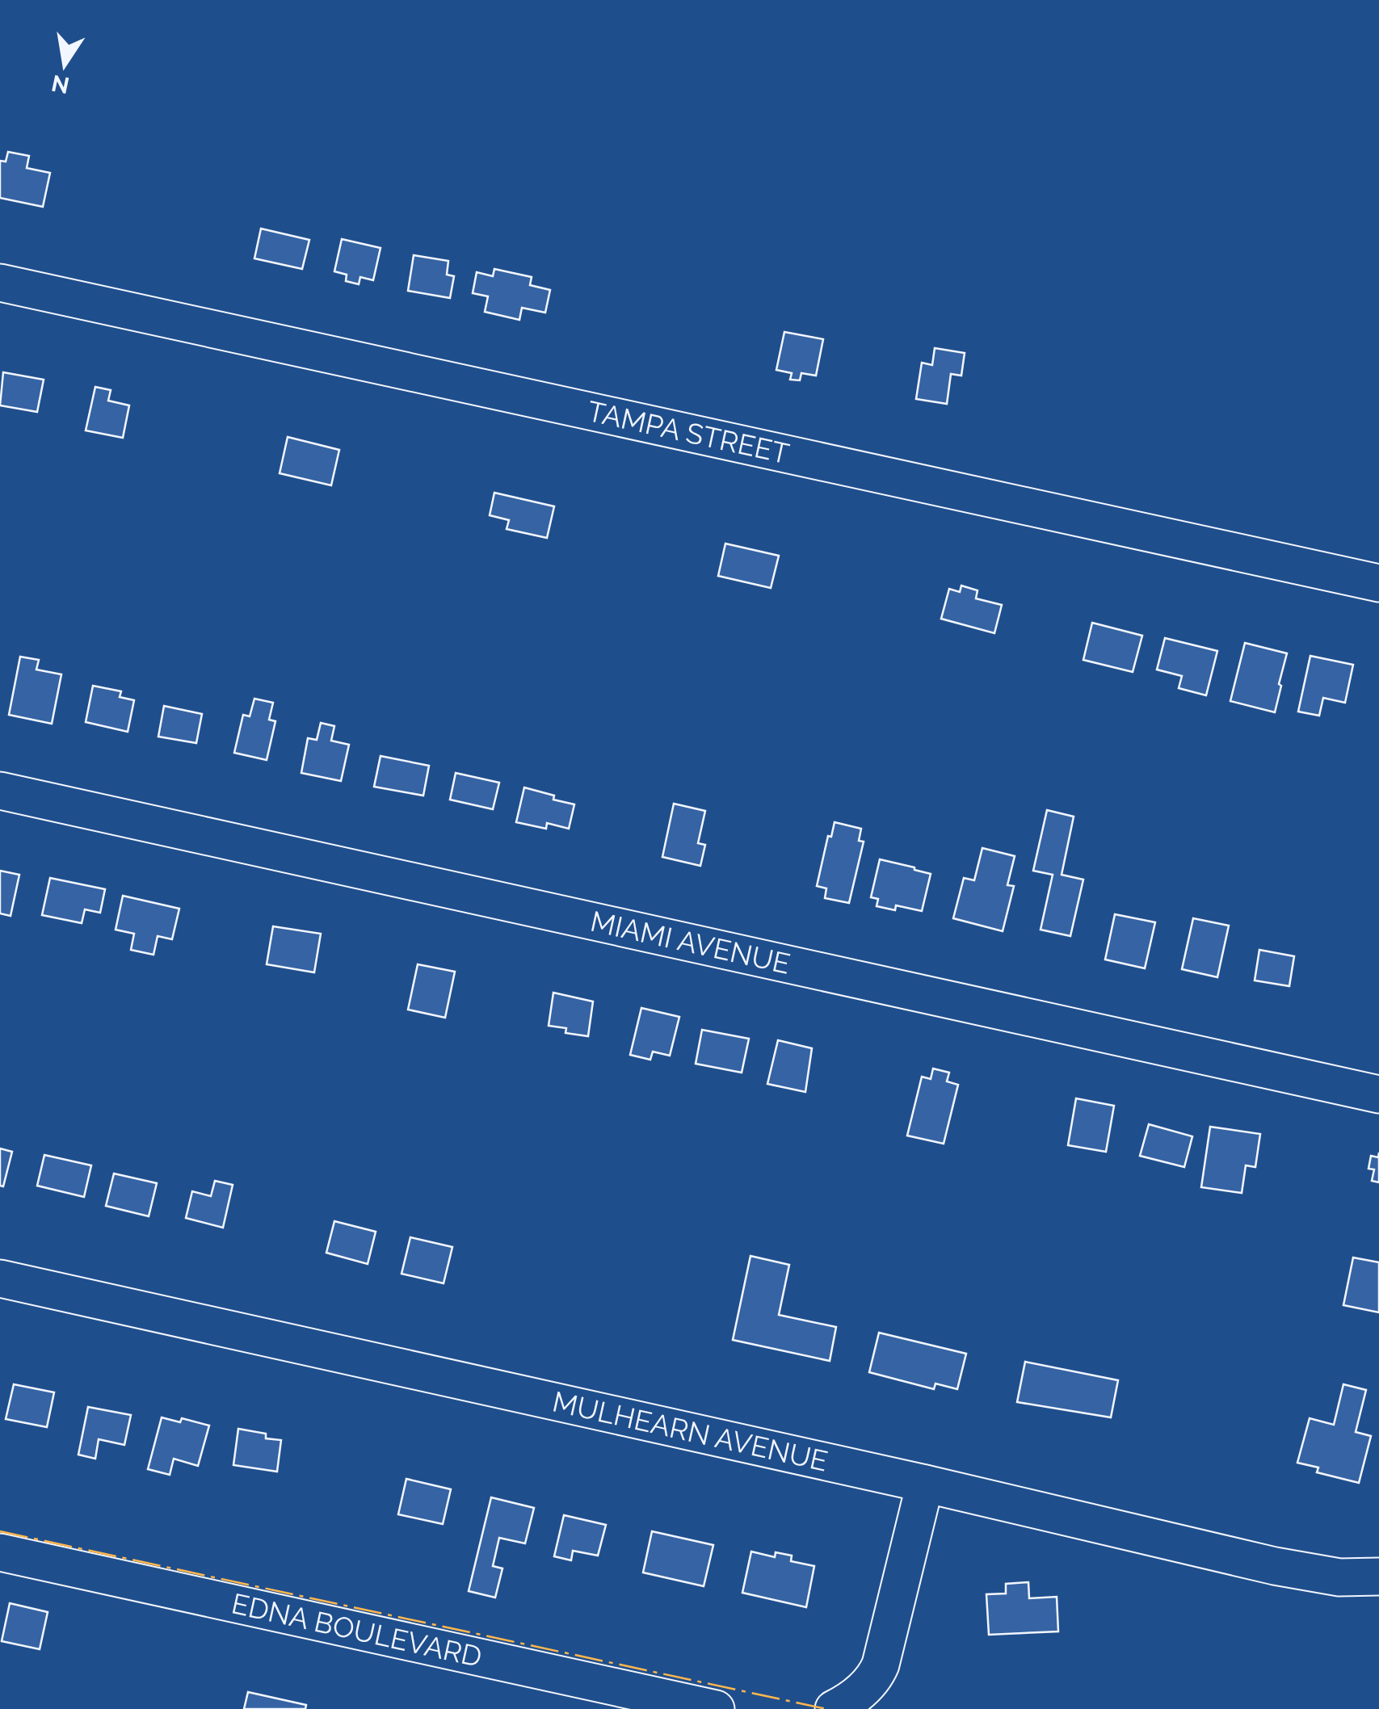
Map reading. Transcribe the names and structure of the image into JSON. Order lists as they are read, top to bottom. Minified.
{"streets":{"street":["TAMPA STREET","MIAMI AVENUE","MULHEARN AVENUE","EDNA BOULEVARD"]},"north":"bottom"}
